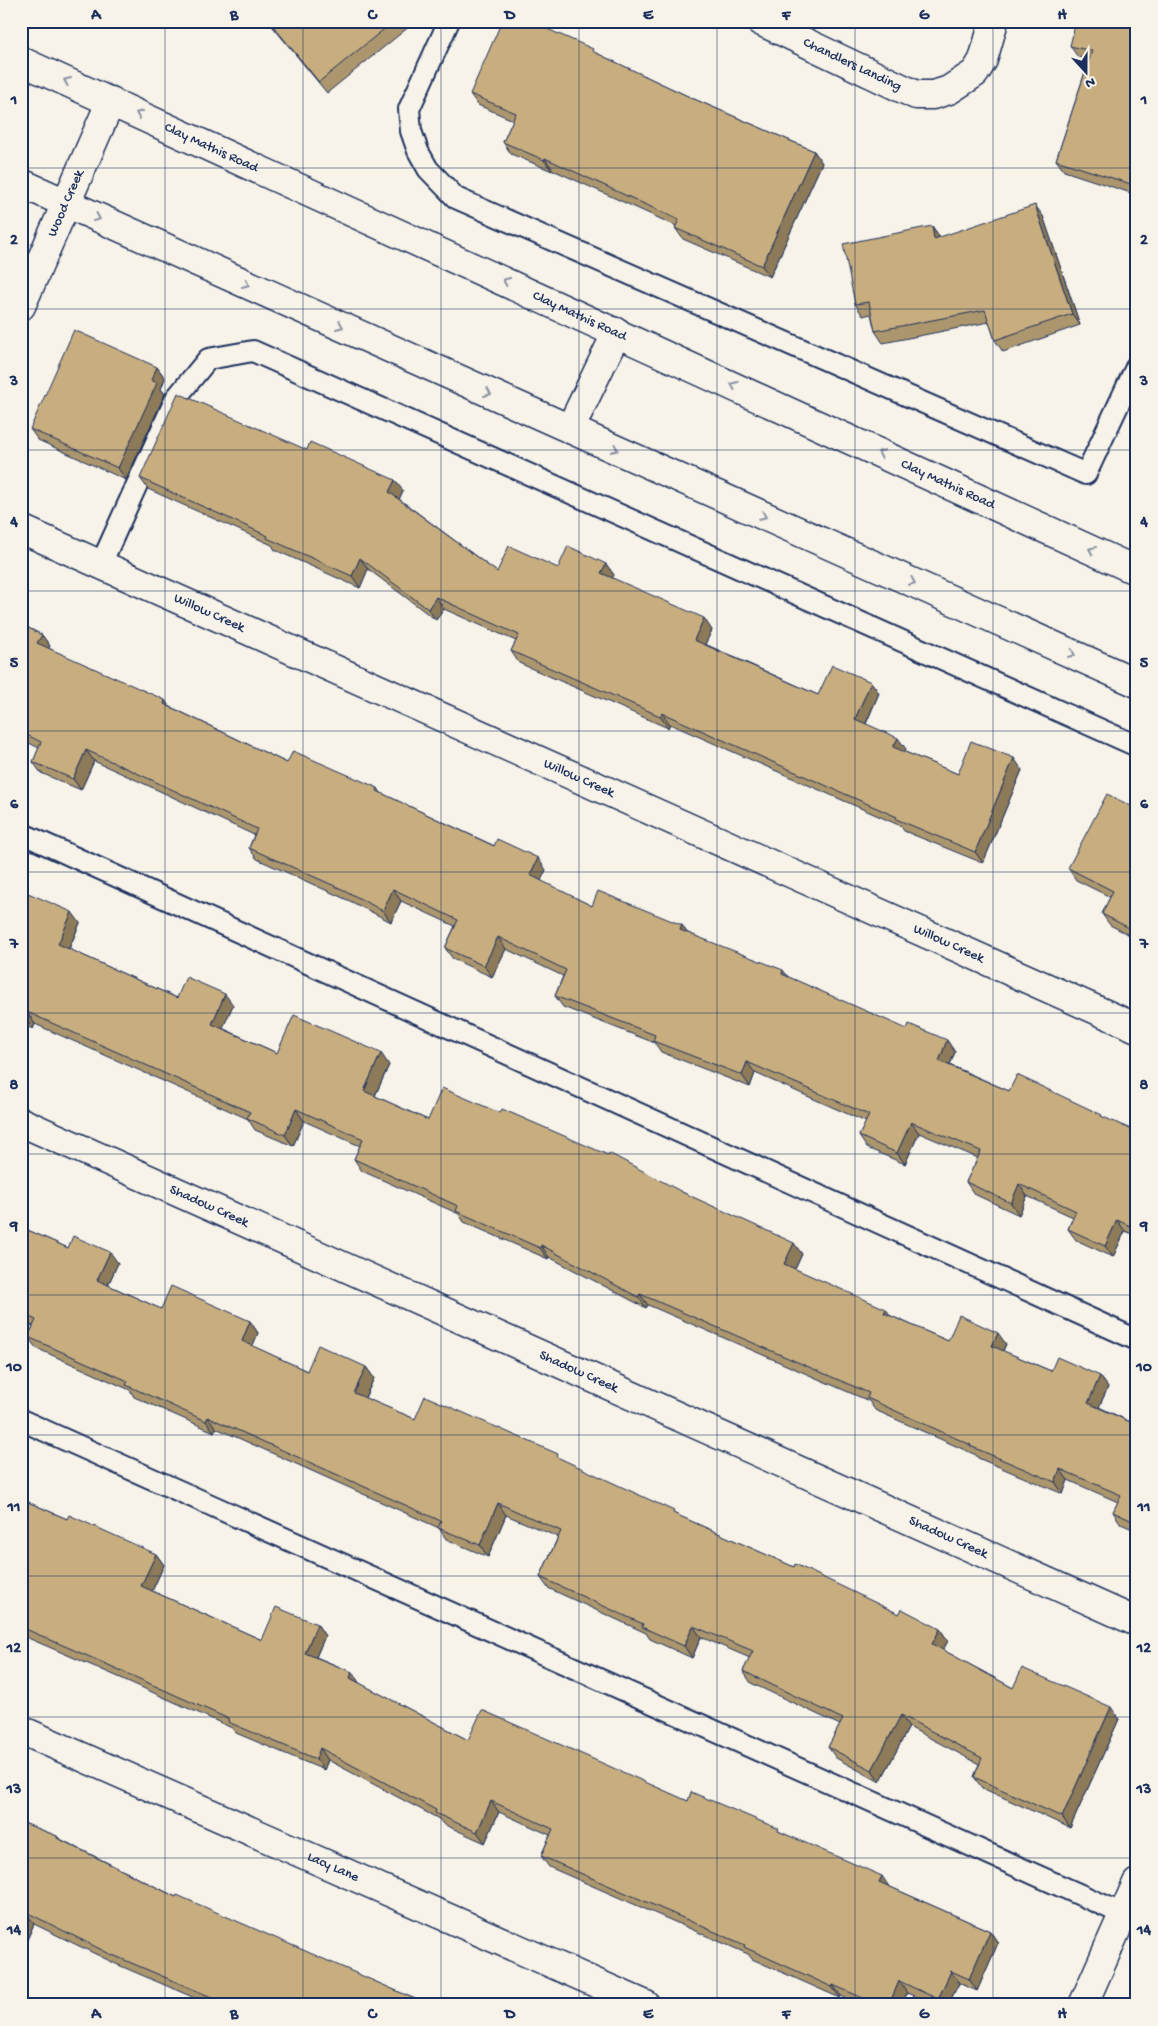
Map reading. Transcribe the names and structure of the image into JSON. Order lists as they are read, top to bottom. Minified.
{"streets":{"street":["Chandlers Landing","Clay Mathis Road","Wood Creek","Willow Creek","Shadow Creek","Lacy Lane"]},"crossings":[["Clay Mathis Road","Wood Creek"]],"north":"bottom","grid":{"columns":["A","B","C","D","E","F","G","H"],"rows":["1","2","3","4","5","6","7","8","9","10","11","12","13","14"]}}
